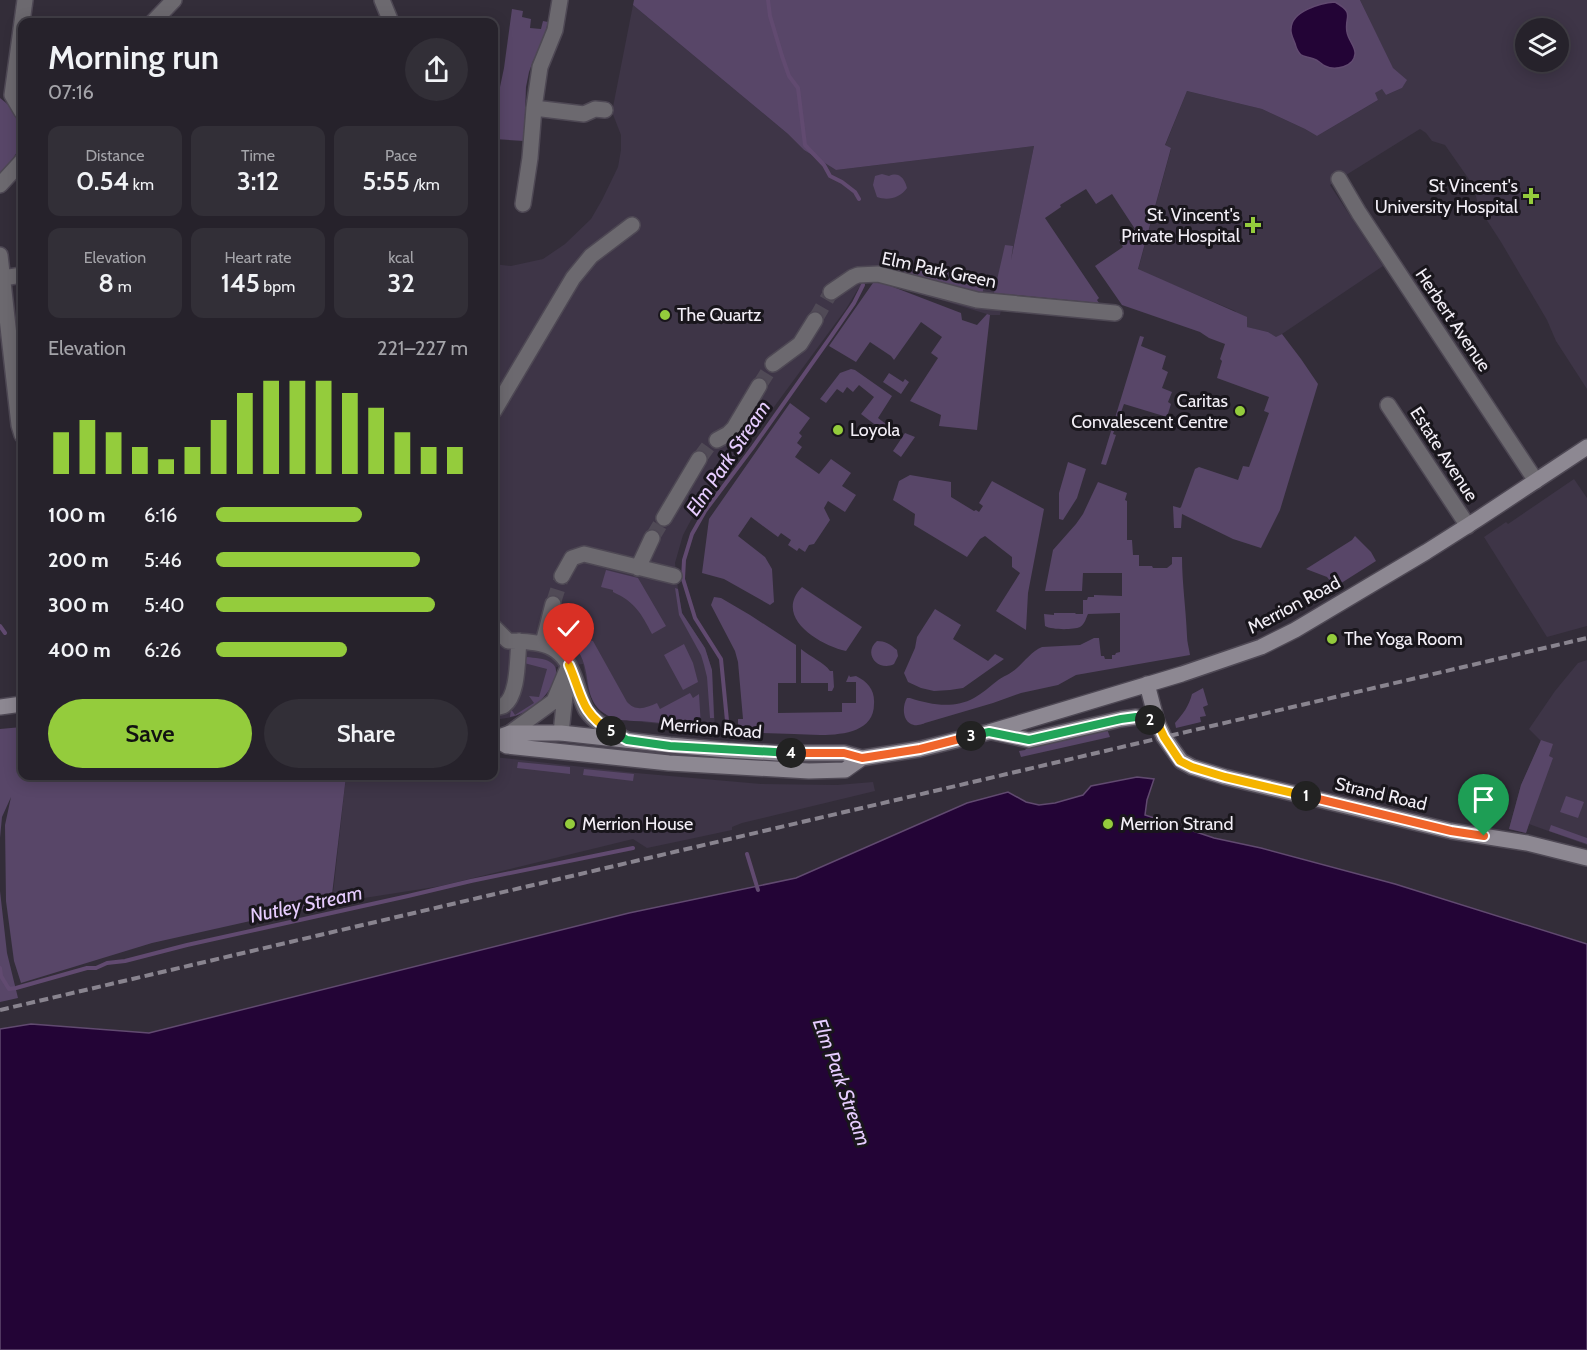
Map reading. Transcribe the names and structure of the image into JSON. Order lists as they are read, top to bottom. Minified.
{"streets":{"main road":["Merrion Road","Strand Road"],"street":["Elm Park Green","Herbert Avenue","Estate Avenue"]},"crossings":[["Herbert Avenue","Merrion Road"],["Estate Avenue","Merrion Road"],["Merrion Road","Strand Road"]],"water":["Elm Park Stream","Nutley Stream"],"places":{"health":["St Vincent's University Hospital","St. Vincent's Private Hospital"],"other":["The Quartz","Caritas Convalescent Centre","Loyola","The Yoga Room","Merrion House","Merrion Strand"]},"page":{"heading":["Morning run","07:16"],"stats":[["Distance","0.54 km"],["Time","3:12"],["Pace","5:55 /km"],["Elevation","8 m"],["Heart rate","145 bpm"],["kcal","32"]],"chart":["Elevation","221–227 m"],"list":[{"name":"100 m","note":"6:16"},{"name":"200 m","note":"5:46"},{"name":"300 m","note":"5:40"},{"name":"400 m","note":"6:26"}],"buttons":["Save","Share"],"pins":["2","5","3","4","1"]}}
